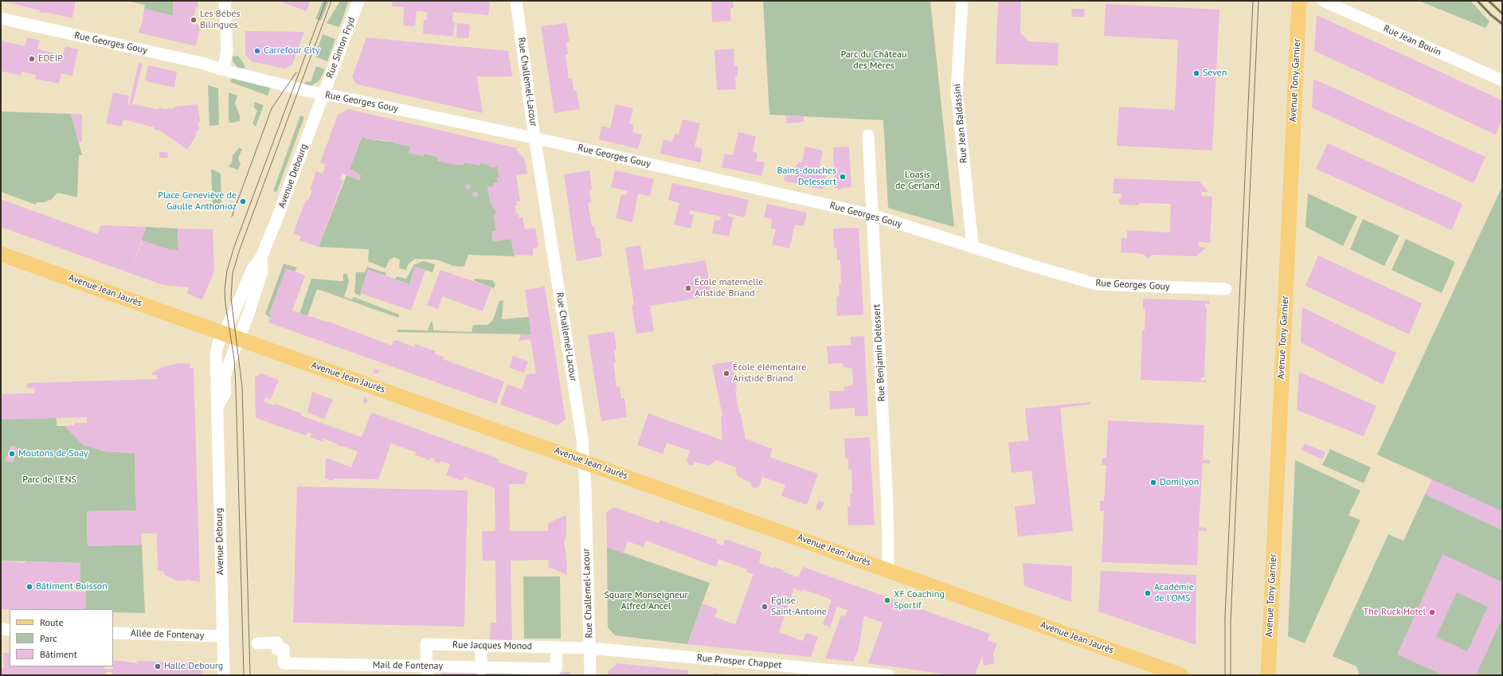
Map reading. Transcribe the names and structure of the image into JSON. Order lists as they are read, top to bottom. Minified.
{"streets":{"main road":["Avenue Tony Garnier","Avenue Jean Jaurès"],"street":["Rue Jean Bouin","Rue Georges Gouy","Rue Simon Fryd","Rue Challemel-Lacour","Rue Jean Baldassini","Avenue Debourg","Rue Benjamin Delessert","Allée de Fontenay","Rue Jacques Monod","Rue Prosper Chappet","Mail de Fontenay"]},"crossings":[["Rue Georges Gouy","Rue Simon Fryd"],["Rue Georges Gouy","Rue Challemel-Lacour"],["Rue Georges Gouy","Rue Jean Baldassini"],["Rue Georges Gouy","Avenue Debourg"],["Rue Georges Gouy","Rue Benjamin Delessert"],["Rue Simon Fryd","Avenue Debourg"],["Rue Challemel-Lacour","Avenue Jean Jaurès"],["Rue Challemel-Lacour","Rue Jacques Monod"],["Rue Challemel-Lacour","Rue Prosper Chappet"],["Avenue Debourg","Avenue Jean Jaurès"],["Avenue Debourg","Allée de Fontenay"],["Avenue Jean Jaurès","Rue Benjamin Delessert"],["Rue Jacques Monod","Rue Prosper Chappet"],["Rue Jacques Monod","Mail de Fontenay"]],"parks":["Parc du Château des Mères","L'oasis de Gerland","Parc de l'ENS","Square Monseigneur Alfred Ancel"],"places":["Les Bébés Bilingues","Carrefour City","EDEIP","Seven","Bains-douches Delessert","Place Geneviève de Gaulle Anthonioz","École maternelle Aristide Briand","École élémentaire Aristide Briand","Moutons de Soay","Domilyon","Bâtiment Buisson","Académie de l'OMS","XF Coaching Sportif","Église Saint-Antoine","The Ruck Hotel","Halle Debourg"],"legend":["Route","Parc","Bâtiment"]}
